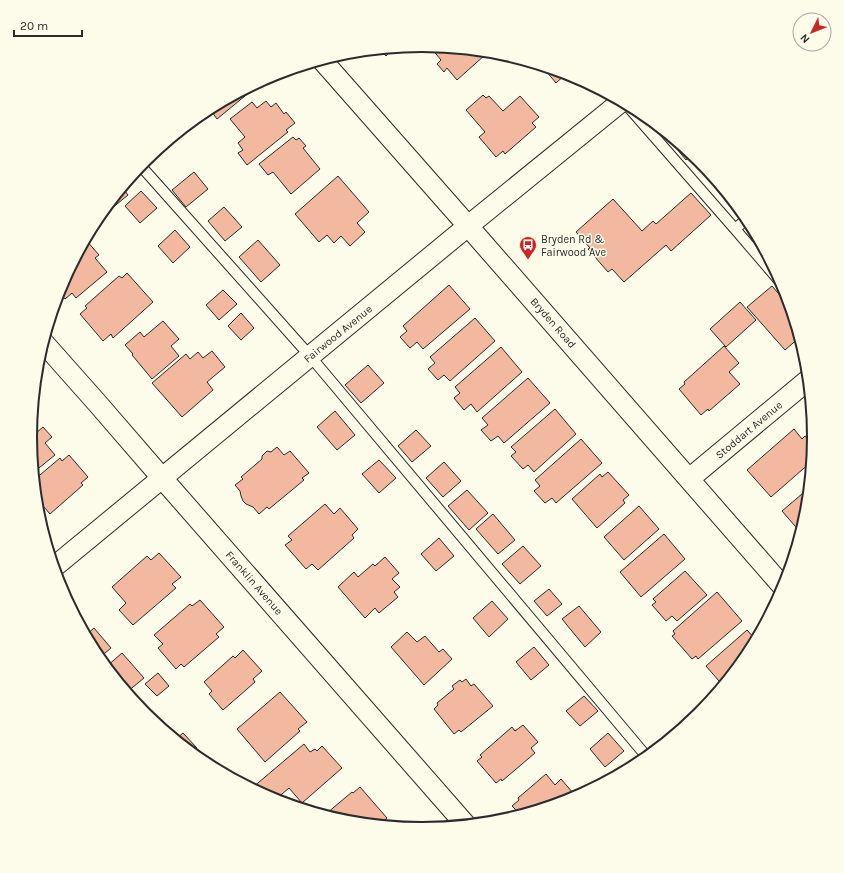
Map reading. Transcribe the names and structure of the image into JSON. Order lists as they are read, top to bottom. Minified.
{"streets":{"street":["Bryden Road","Fairwood Avenue","Stoddart Avenue","Franklin Avenue"]},"crossings":[["Bryden Road","Fairwood Avenue"],["Bryden Road","Stoddart Avenue"],["Fairwood Avenue","Franklin Avenue"]],"places":{"bus stop":["Bryden Rd & Fairwood Ave"]},"scale_bar":"20 m","north":"bottom left"}
